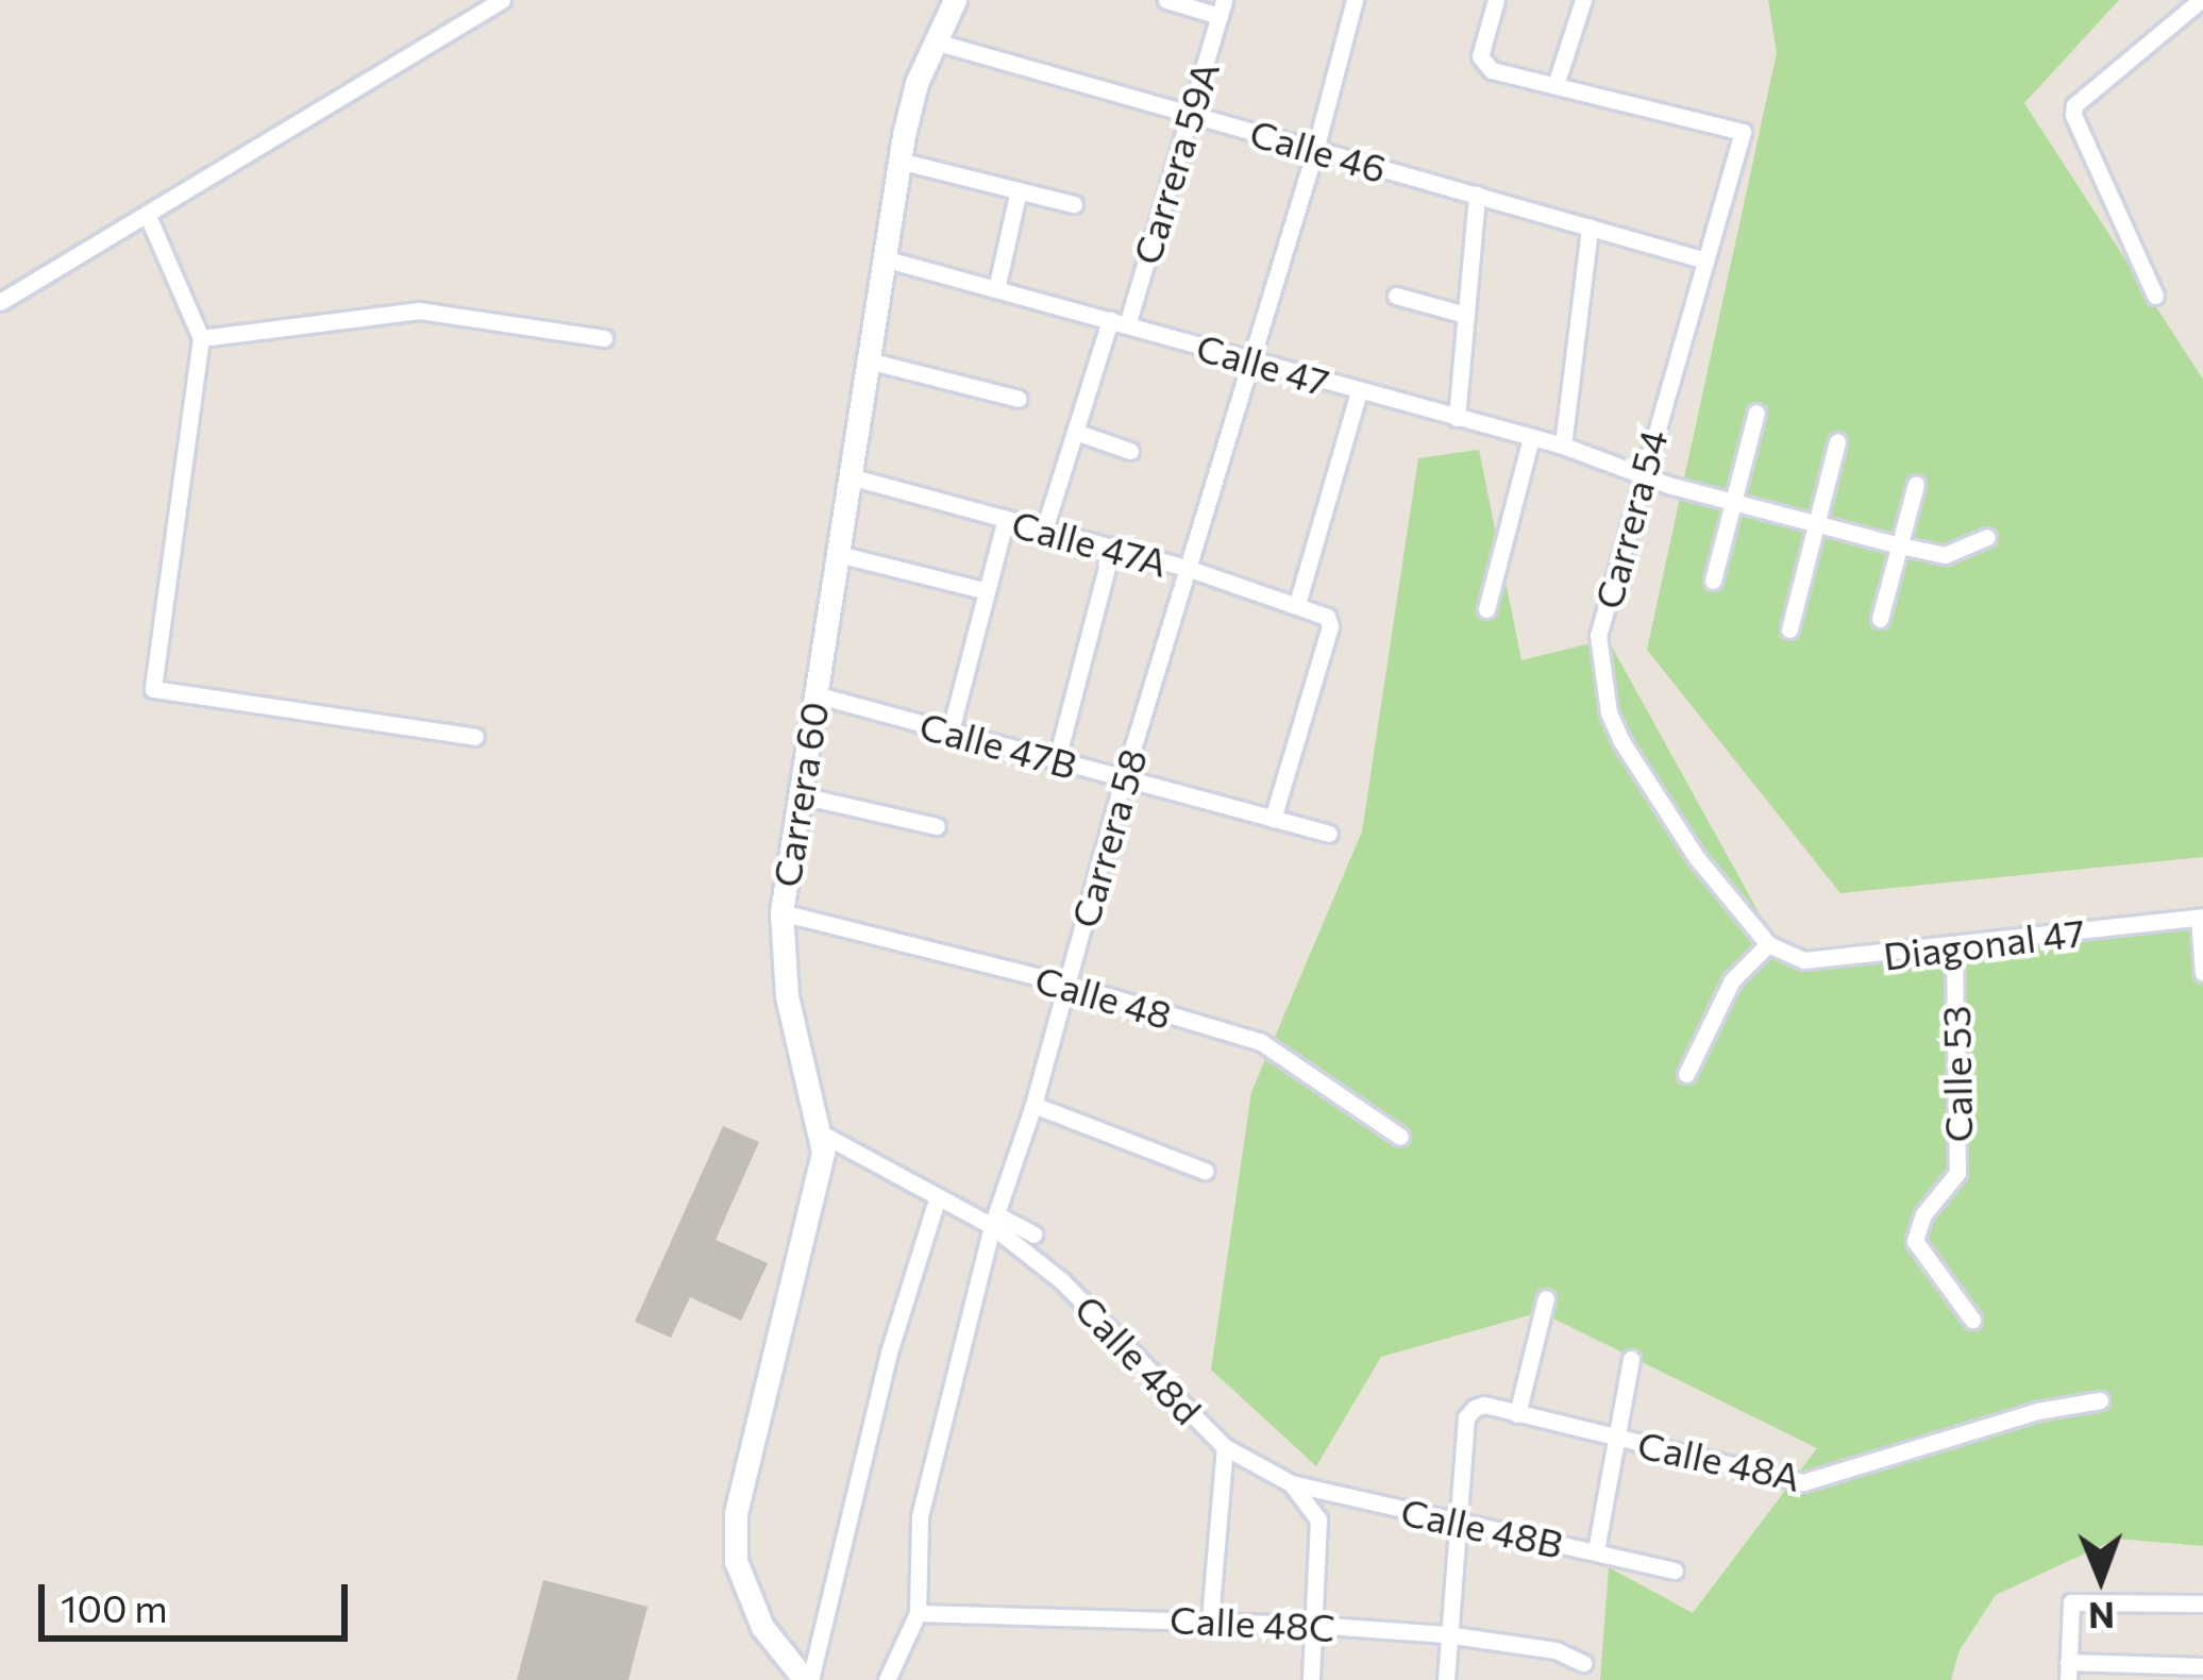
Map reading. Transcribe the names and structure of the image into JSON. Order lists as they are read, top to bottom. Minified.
{"streets":{"street":["Calle 46","Carrera 59A","Calle 47","Carrera 54","Calle 47A","Calle 47B","Carrera 60","Carrera 58","Diagonal 47","Calle 48","Calle 53","Calle 48d","Calle 48A","Calle 48B","Calle 48C"]},"crossings":[["Calle 46","Carrera 59A"],["Calle 46","Carrera 54"],["Calle 46","Carrera 60"],["Calle 46","Carrera 58"],["Carrera 59A","Calle 47"],["Carrera 59A","Calle 47A"],["Calle 47","Carrera 54"],["Calle 47","Carrera 60"],["Calle 47","Carrera 58"],["Carrera 54","Diagonal 47"],["Calle 47A","Calle 47B"],["Calle 47A","Carrera 60"],["Calle 47A","Carrera 58"],["Calle 47B","Carrera 60"],["Calle 47B","Carrera 58"],["Carrera 60","Calle 48"],["Carrera 58","Calle 48"],["Carrera 58","Calle 48d"],["Carrera 58","Calle 48C"],["Diagonal 47","Calle 53"],["Calle 48d","Calle 48B"],["Calle 48A","Calle 48B"]],"scale_bar":"100 m","north":"bottom"}
